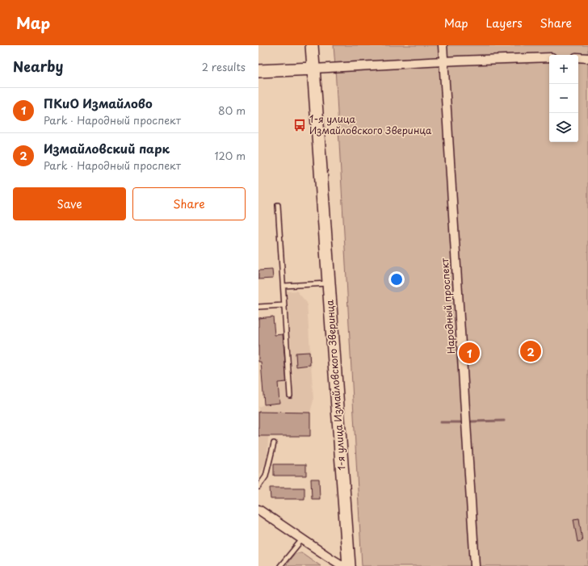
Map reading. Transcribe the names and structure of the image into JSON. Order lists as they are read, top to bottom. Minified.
{"streets":{"street":["Народный проспект","1-я улица Измайловского Зверинца"]},"places":{"bus stop":["1-я улица Измайловского Зверинца"]},"page":{"header":"Map","nav":["Map","Layers","Share"],"heading":["Nearby","2 results"],"map_buttons":["+","−"],"list":[{"mark":"1","name":"ПКиО Измайлово","note":"Park · Народный проспект","value":"80 m"},{"mark":"2","name":"Измайловский парк","note":"Park · Народный проспект","value":"120 m"}],"buttons":["Save","Share"],"pins":["2","1"]}}
